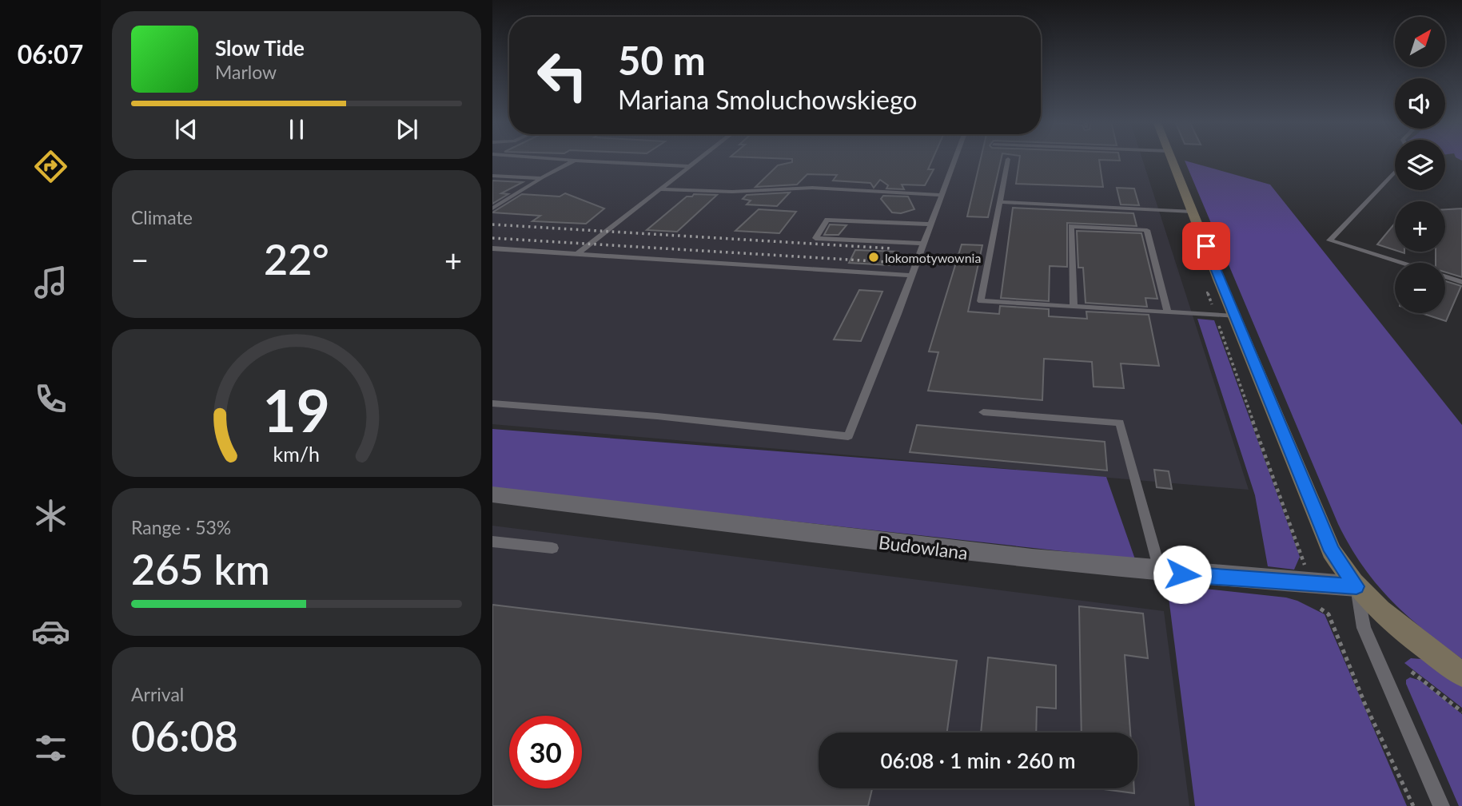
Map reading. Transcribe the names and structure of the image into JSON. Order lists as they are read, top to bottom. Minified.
{"streets":{"street":["Budowlana"]},"places":["lokomotywownia"],"north":"top right","page":{"tabs":"06:07","map_buttons":["+","−"],"turn":["50 m","Mariana Smoluchowskiego"],"song":["Slow Tide","Marlow"],"tile":["Climate",["Range · 53%","265 km"],["Arrival","06:08"]],"heat":["−","22°","+"],"limit":"30","trip":"06:08 · 1 min · 260 m","gauge":["19","km/h"]}}
